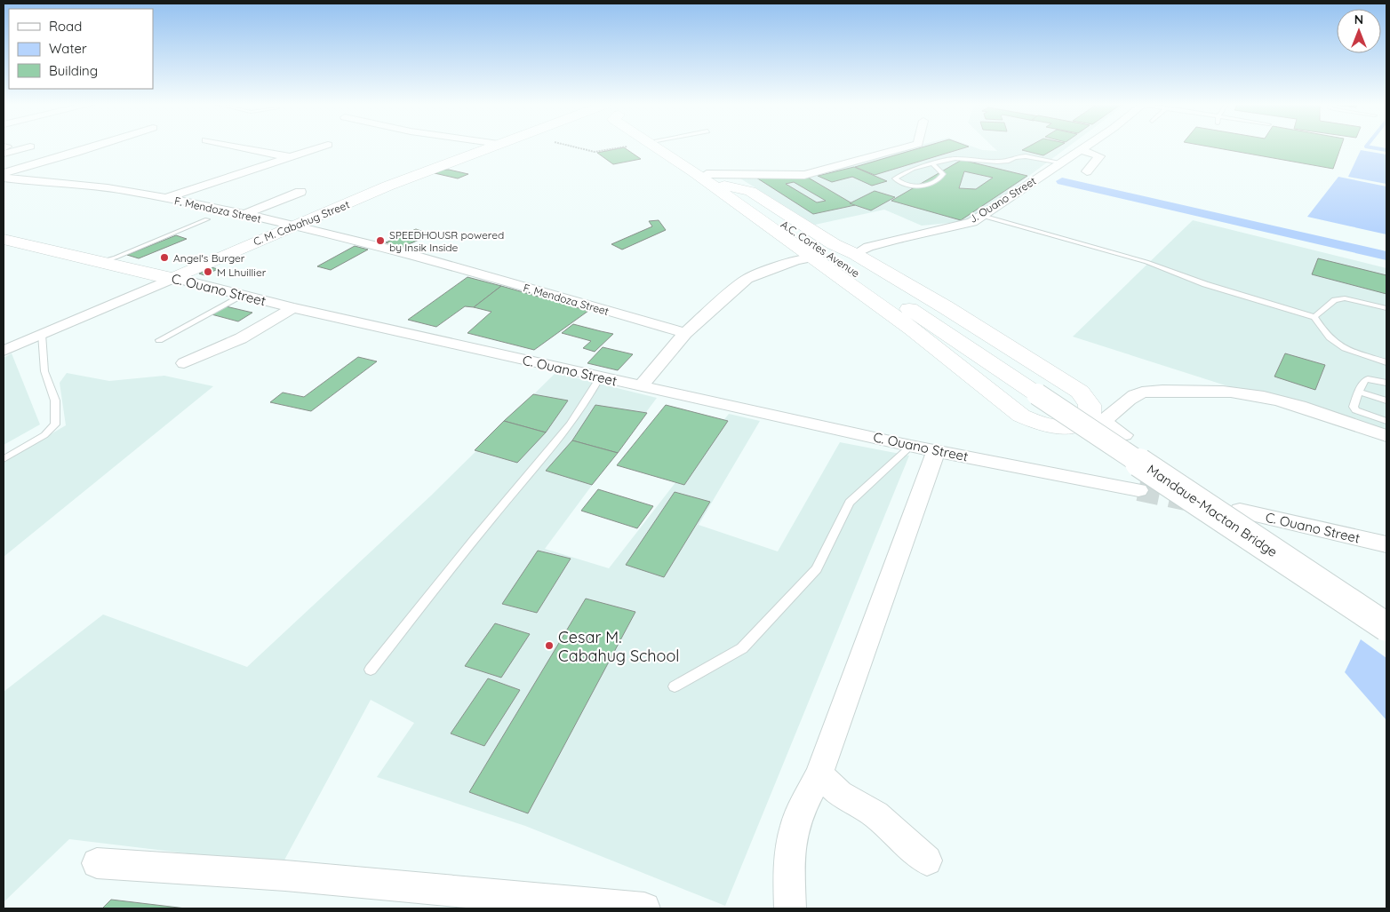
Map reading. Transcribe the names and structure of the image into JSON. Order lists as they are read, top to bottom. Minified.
{"streets":{"main road":["C. M. Cabahug Street","A.C. Cortes Avenue","C. Ouano Street","Mandaue-Mactan Bridge"],"street":["J. Ouano Street","F. Mendoza Street"]},"crossings":[["F. Mendoza Street","C. M. Cabahug Street"],["C. M. Cabahug Street","C. Ouano Street"],["A.C. Cortes Avenue","Mandaue-Mactan Bridge"]],"places":["SPEEDHOUSR powered by Insik Inside","Angel's Burger","M Lhuillier","Cesar M. Cabahug School"],"legend":["Road","Water","Building"],"north":"top"}
